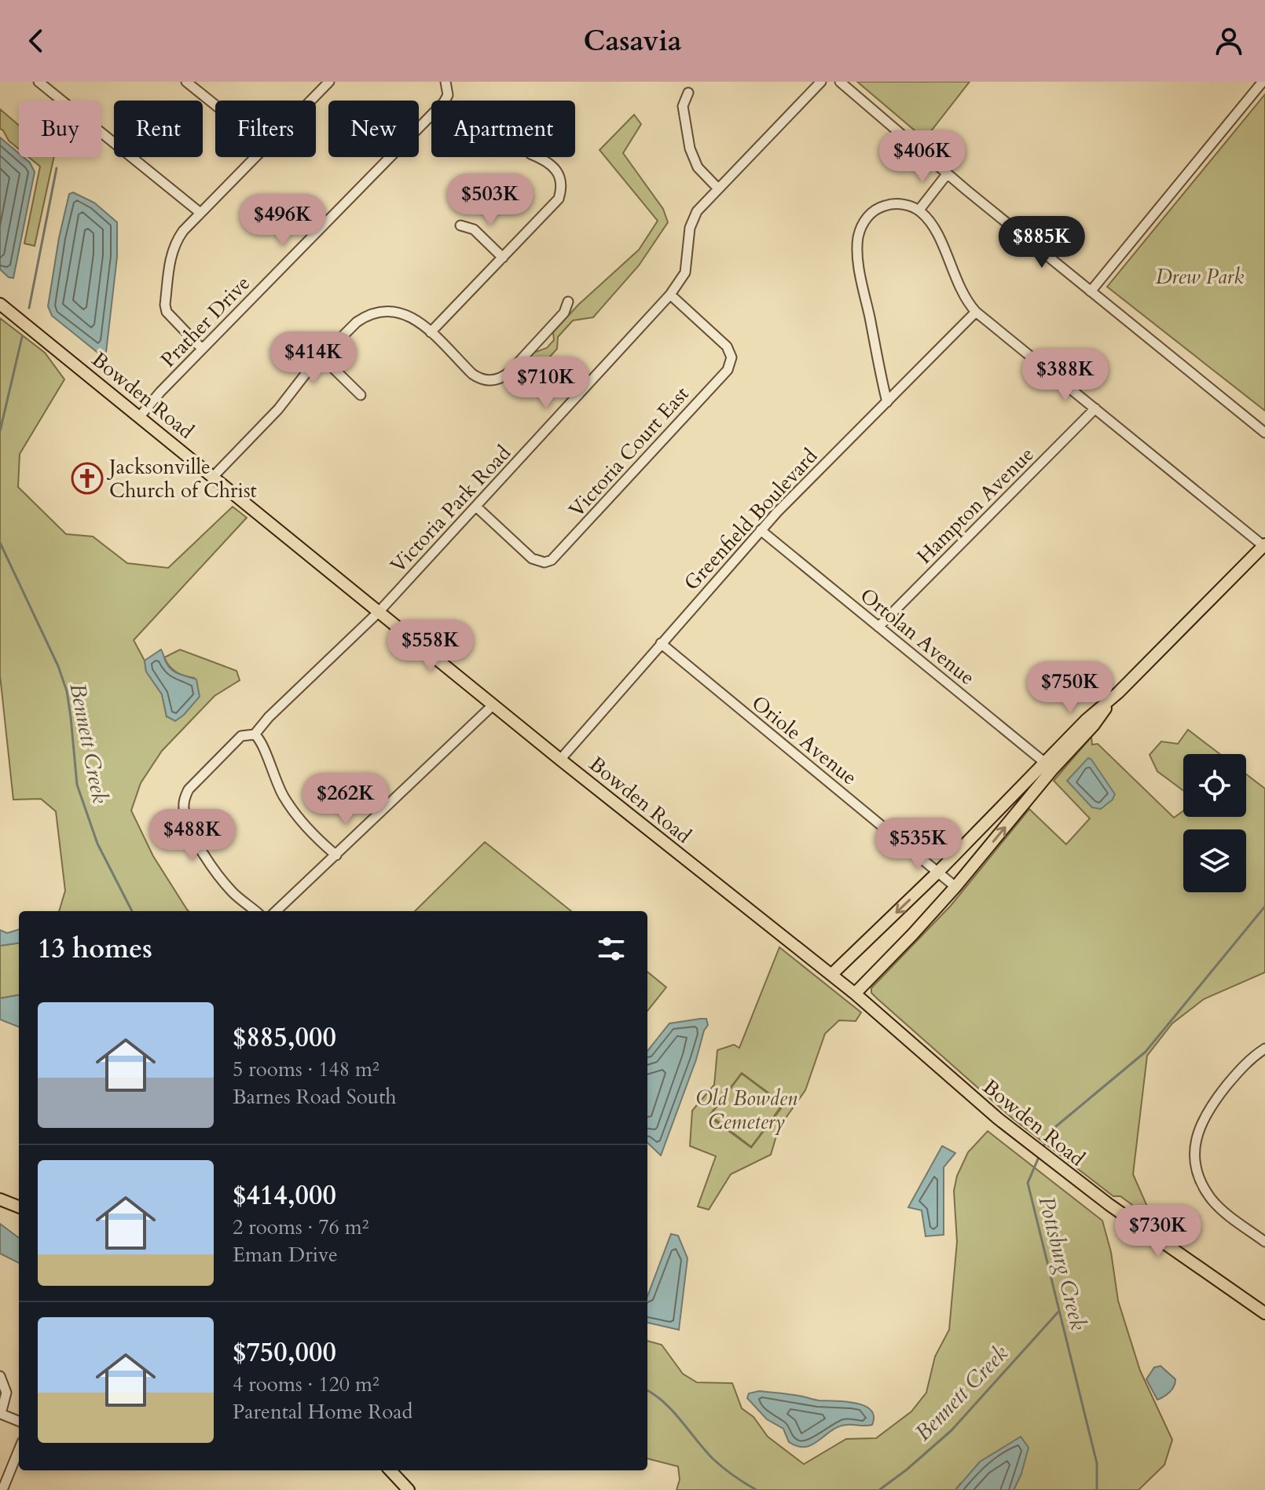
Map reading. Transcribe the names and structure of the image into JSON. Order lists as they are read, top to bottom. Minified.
{"streets":{"main road":["Bowden Road"],"street":["Prather Drive","Victoria Court East","Hampton Avenue","Victoria Park Road","Greenfield Boulevard","Ortolan Avenue","Oriole Avenue"]},"crossings":[["Prather Drive","Bowden Road"],["Bowden Road","Victoria Park Road"],["Bowden Road","Greenfield Boulevard"],["Victoria Court East","Victoria Park Road"],["Hampton Avenue","Ortolan Avenue"],["Greenfield Boulevard","Ortolan Avenue"],["Greenfield Boulevard","Oriole Avenue"]],"water":["Bennett Creek","Pottsburg Creek"],"parks":["Drew Park","Old Bowden Cemetery"],"places":{"church":["Jacksonville Church of Christ"]},"page":{"header":"Casavia","chip":["Buy","Rent","Filters","New","Apartment"],"price":["$406K","$503K","$496K","$885K","$414K","$388K","$710K","$558K","$750K","$262K","$488K","$535K","$730K"],"heading":"13 homes","list":[{"name":"$885,000","note":"5 rooms · 148 m² · Barnes Road South"},{"name":"$414,000","note":"2 rooms · 76 m² · Eman Drive"},{"name":"$750,000","note":"4 rooms · 120 m² · Parental Home Road"}]}}
